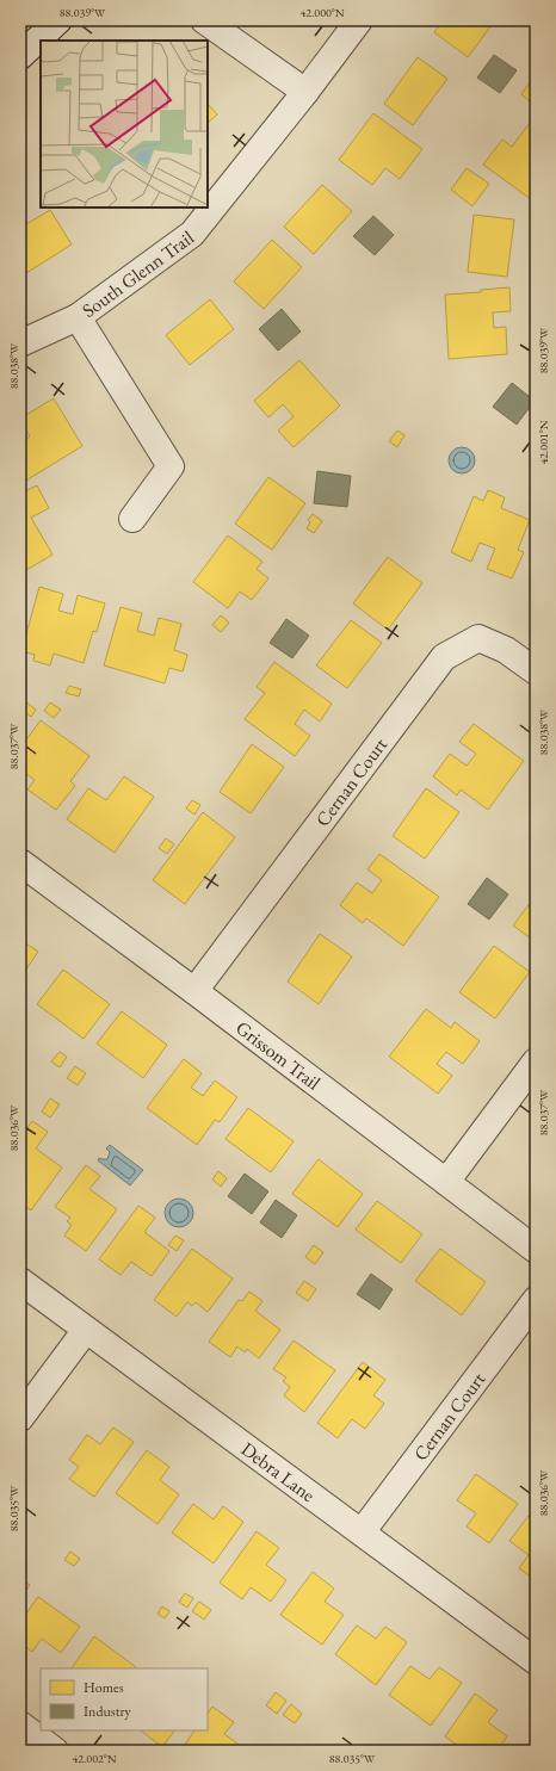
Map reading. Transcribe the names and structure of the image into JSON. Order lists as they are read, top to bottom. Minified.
{"streets":{"street":["South Glenn Trail","Cernan Court","Grissom Trail","Debra Lane"]},"crossings":[["Cernan Court","Grissom Trail"],["Cernan Court","Debra Lane"]],"legend":["Homes","Industry"],"coordinates":["88.039°W","42.000°N","88.038°W","42.001°N","88.037°W","88.036°W","88.035°W","42.002°N"]}
